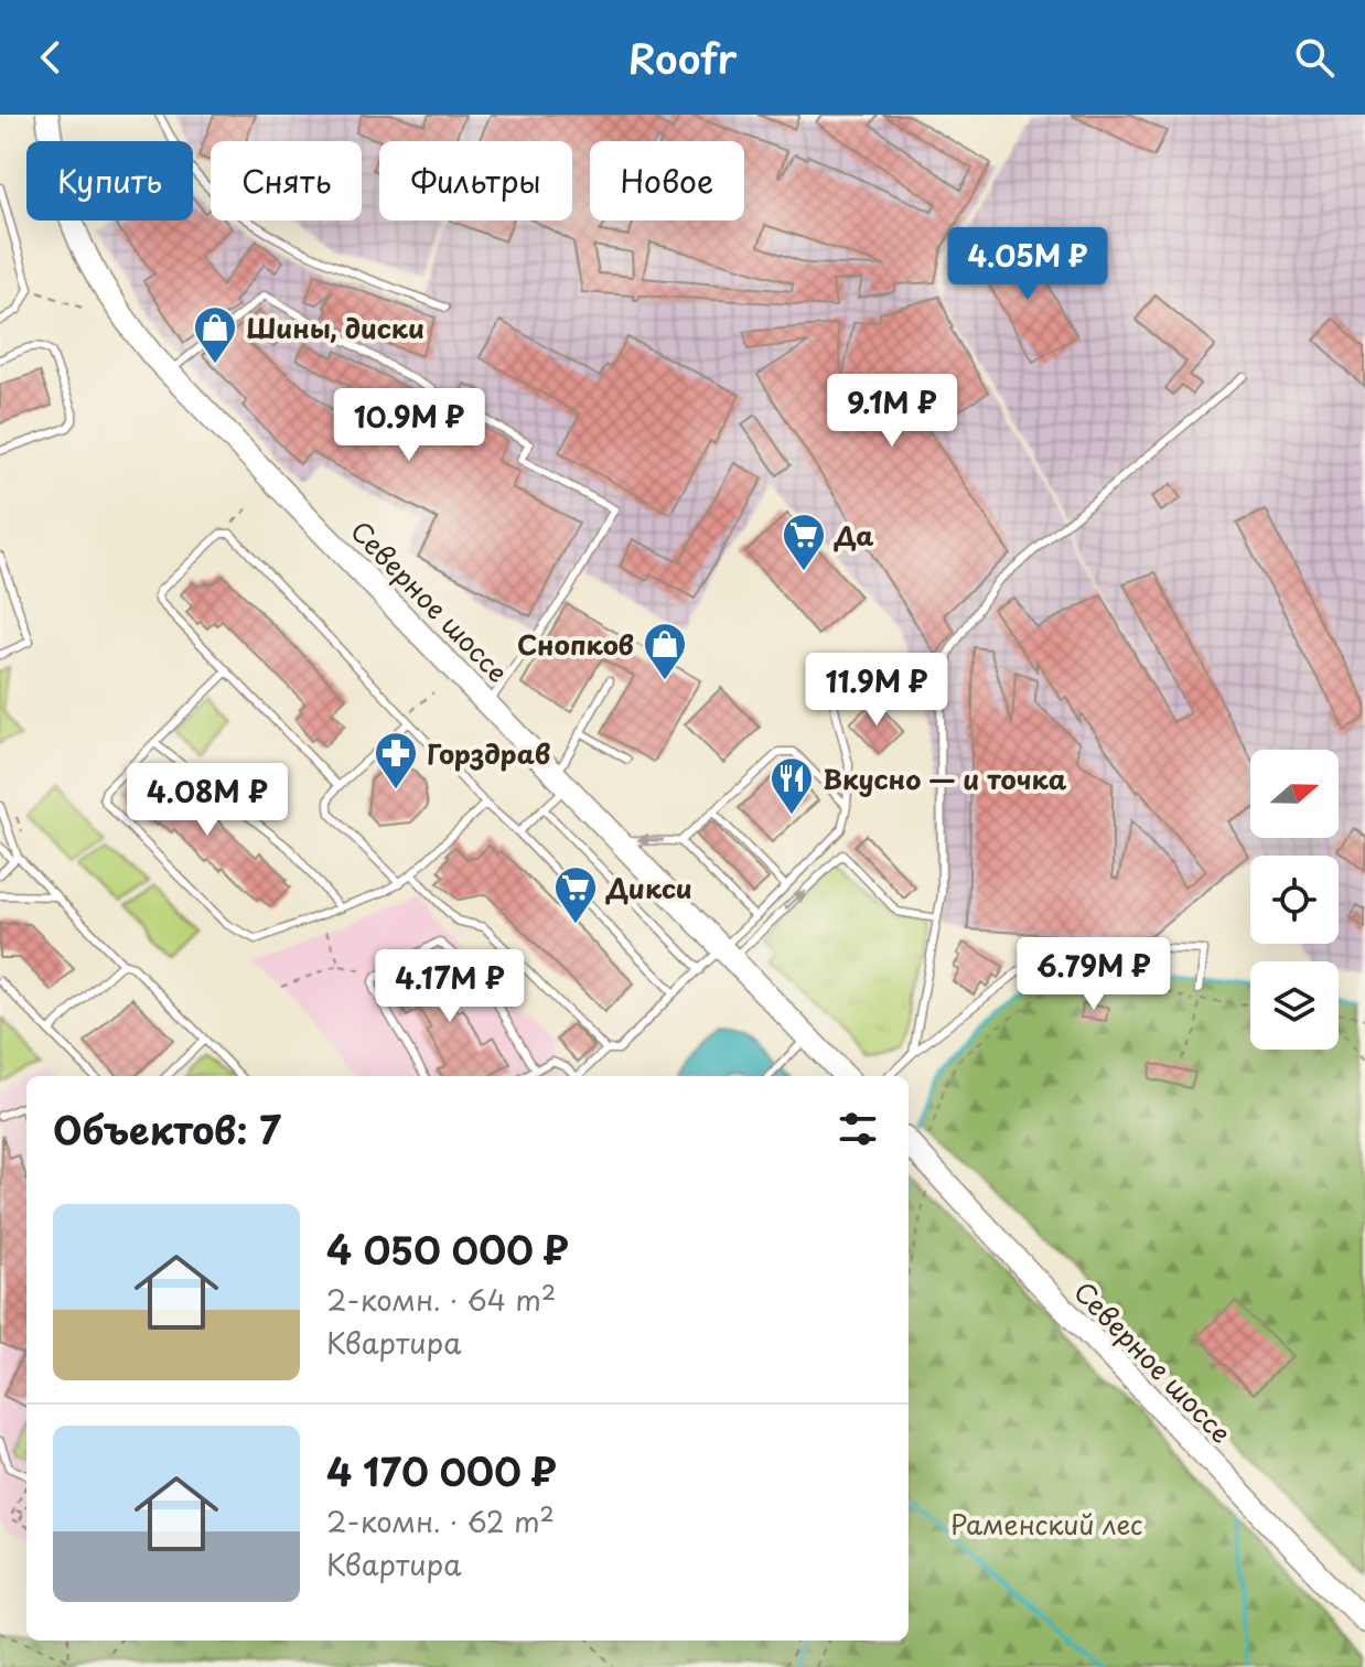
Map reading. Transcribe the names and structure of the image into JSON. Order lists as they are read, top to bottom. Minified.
{"streets":{"main road":["Северное шоссе"]},"parks":["Раменский лес"],"places":{"shop":["Шины, диски","Снопков"],"supermarket":["Да","Дикси"],"pharmacy":["Горздрав"],"restaurant":["Вкусно — и точка"]},"north":"right","page":{"header":"Roofr","chip":["Купить","Снять","Фильтры","Новое"],"price":["4.05M ₽","9.1M ₽","10.9M ₽","11.9M ₽","4.08M ₽","6.79M ₽","4.17M ₽"],"heading":"Объектов: 7","list":[{"name":"4 050 000 ₽","note":"2-комн. · 64 m² · Квартира"},{"name":"4 170 000 ₽","note":"2-комн. · 62 m² · Квартира"}]}}
